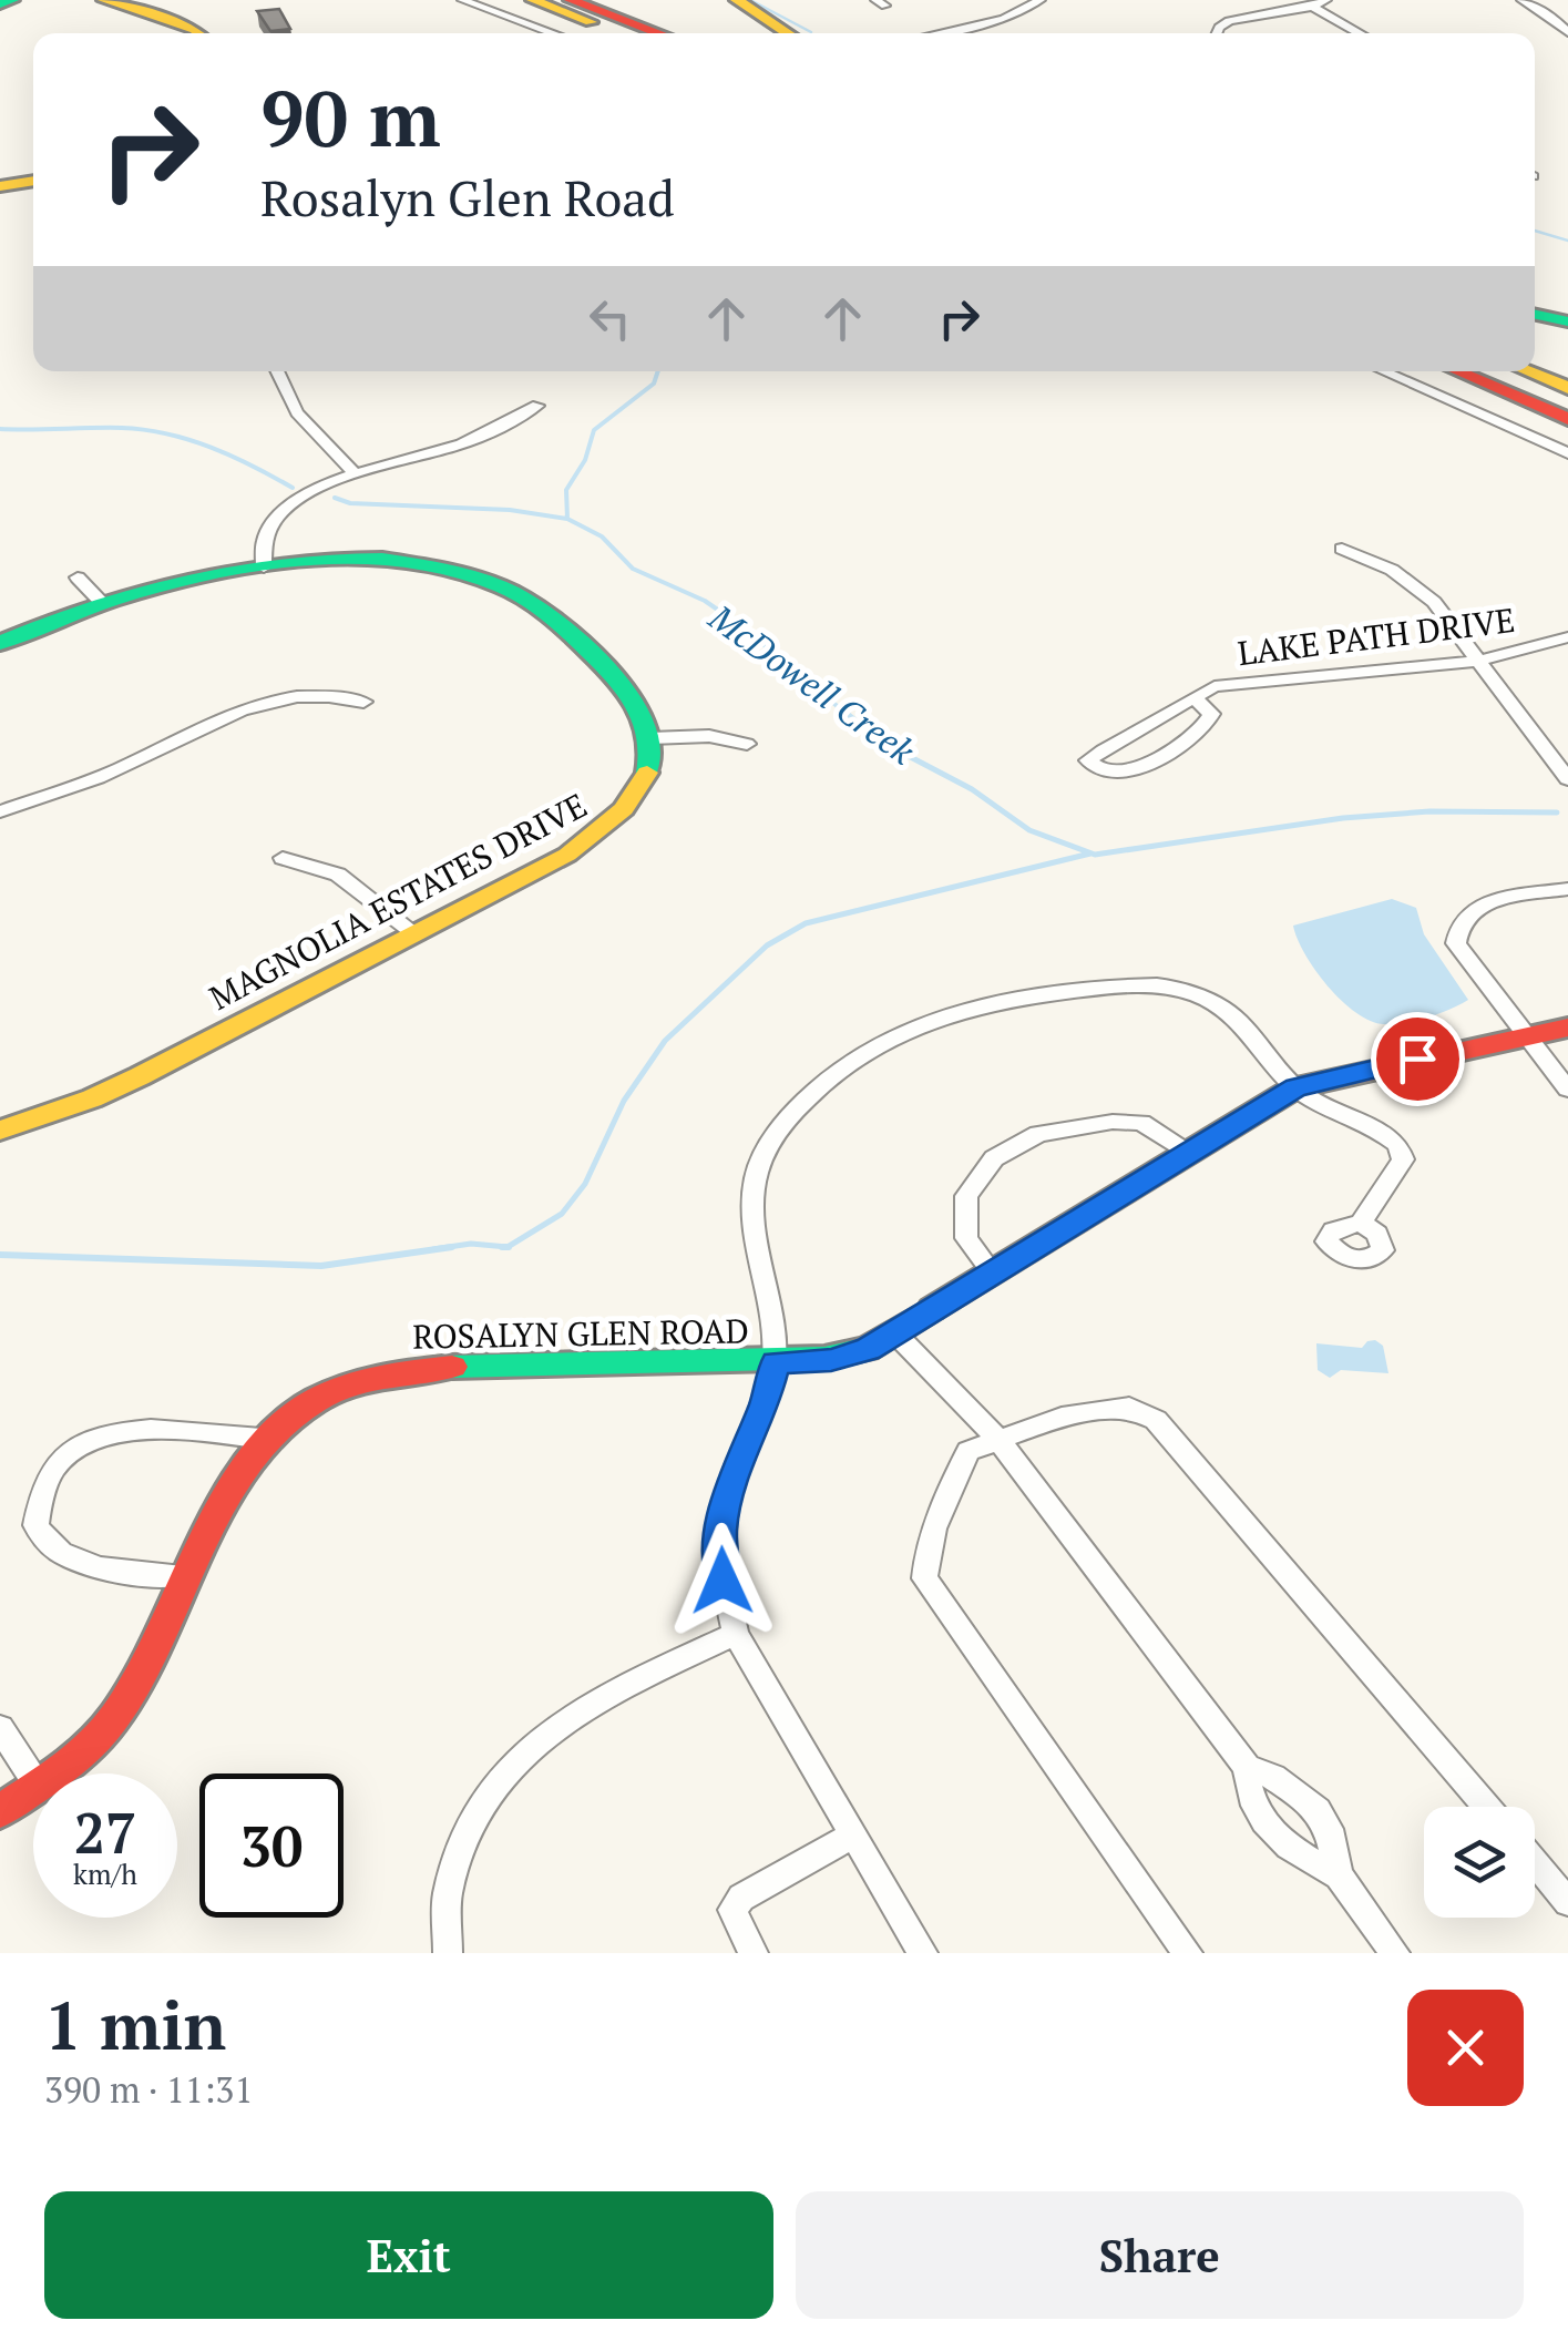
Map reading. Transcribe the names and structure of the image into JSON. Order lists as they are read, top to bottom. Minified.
{"streets":{"main road":["MAGNOLIA ESTATES DRIVE","ROSALYN GLEN ROAD"],"street":["LAKE PATH DRIVE"]},"water":["McDowell Creek"],"page":{"turn":["90 m","Rosalyn Glen Road"],"speed":"27 km/h","limit":"30","heading":["1 min","390 m · 11:31"],"buttons":["Exit","Share"]}}
